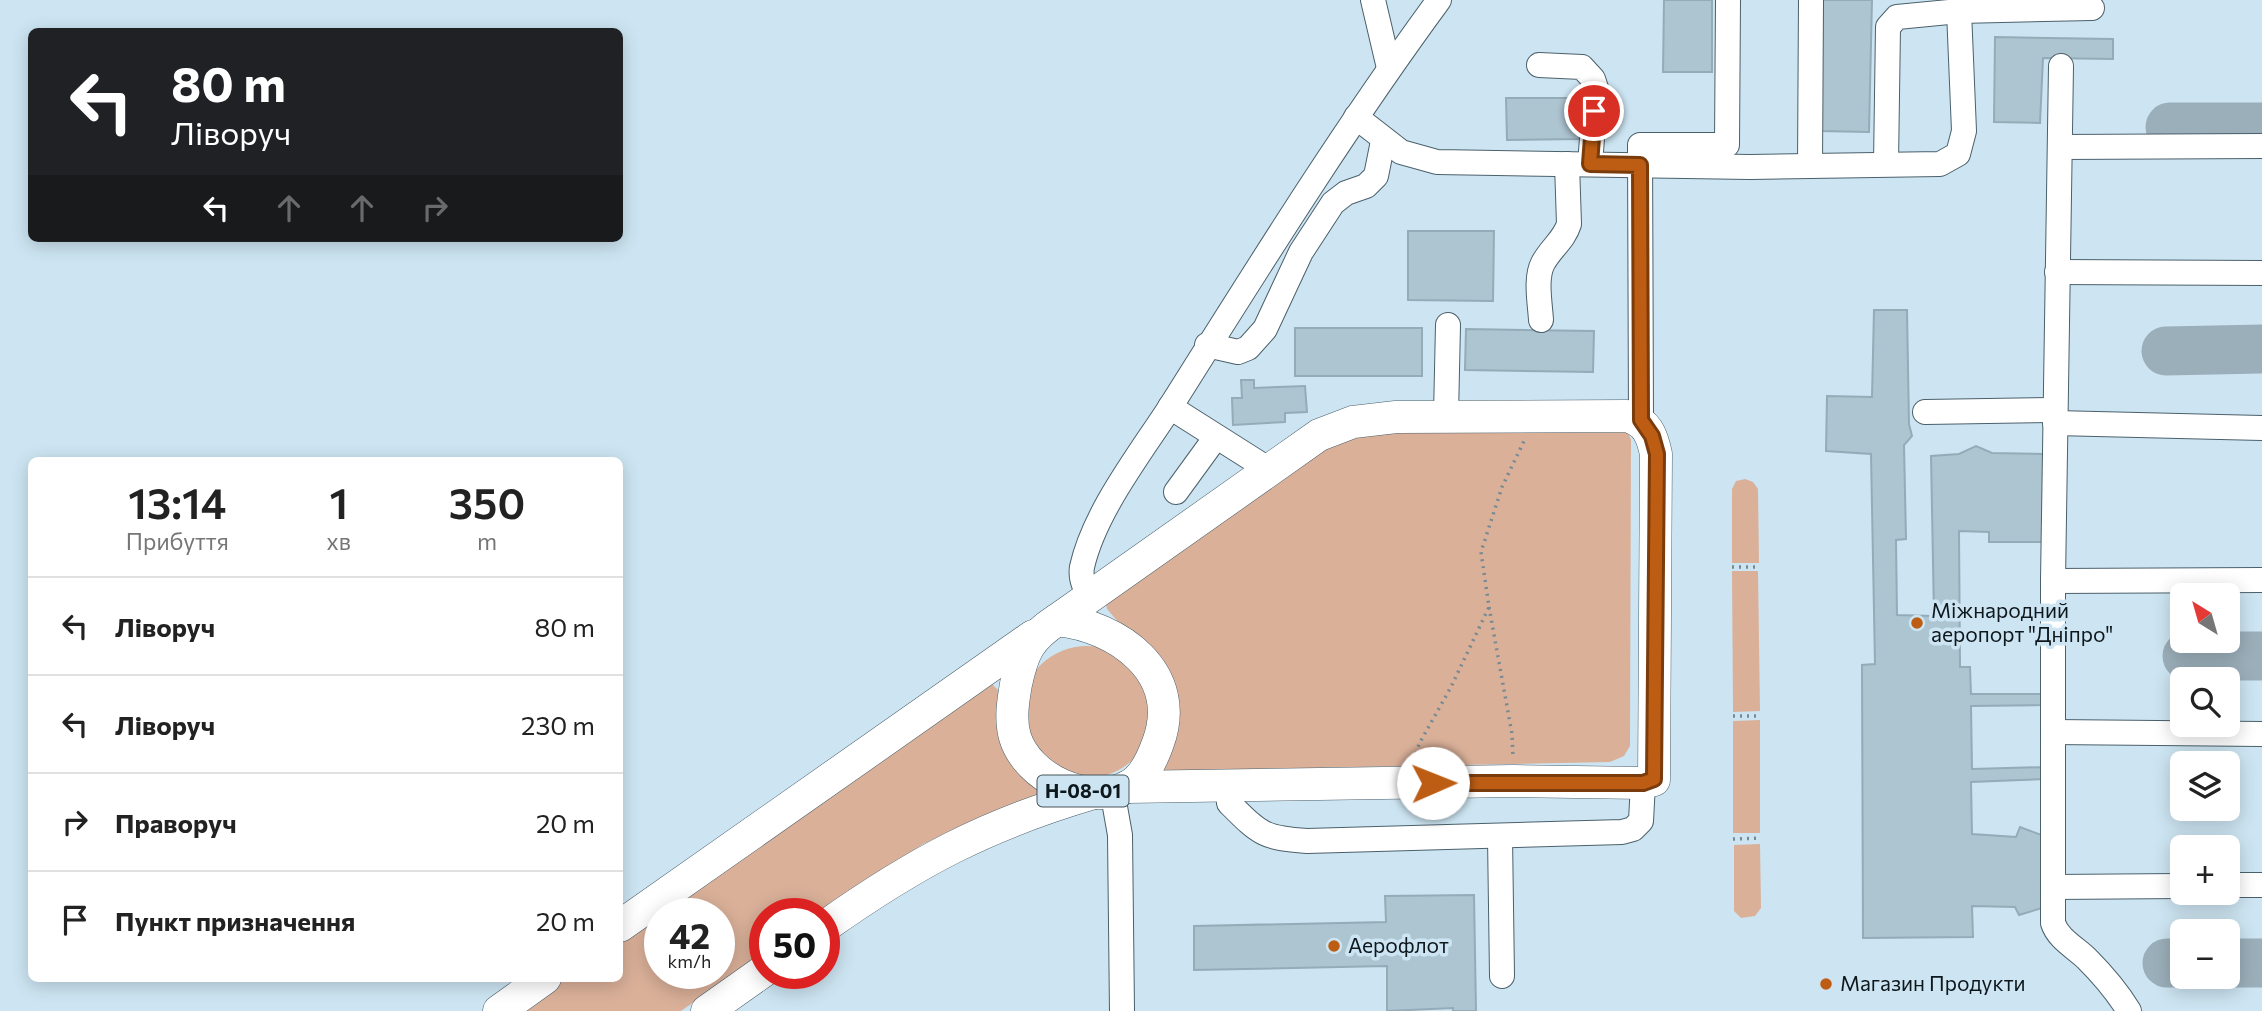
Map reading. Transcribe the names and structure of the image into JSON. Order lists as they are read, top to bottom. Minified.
{"streets":{"main road":["Н-08-01"]},"places":["Міжнародний аеропорт \"Дніпро\"","Аерофлот","Магазин Продукти"],"north":"top left","page":{"turn":["80 m","Ліворуч"],"eta":["13:14","Прибуття","1","хв","350","m"],"list":[{"name":"Ліворуч","value":"80 m"},{"name":"Ліворуч","value":"230 m"},{"name":"Праворуч","value":"20 m"},{"name":"Пункт призначення","value":"20 m"}],"map_buttons":["+","−"],"speed":"42 km/h","limit":"50"}}
